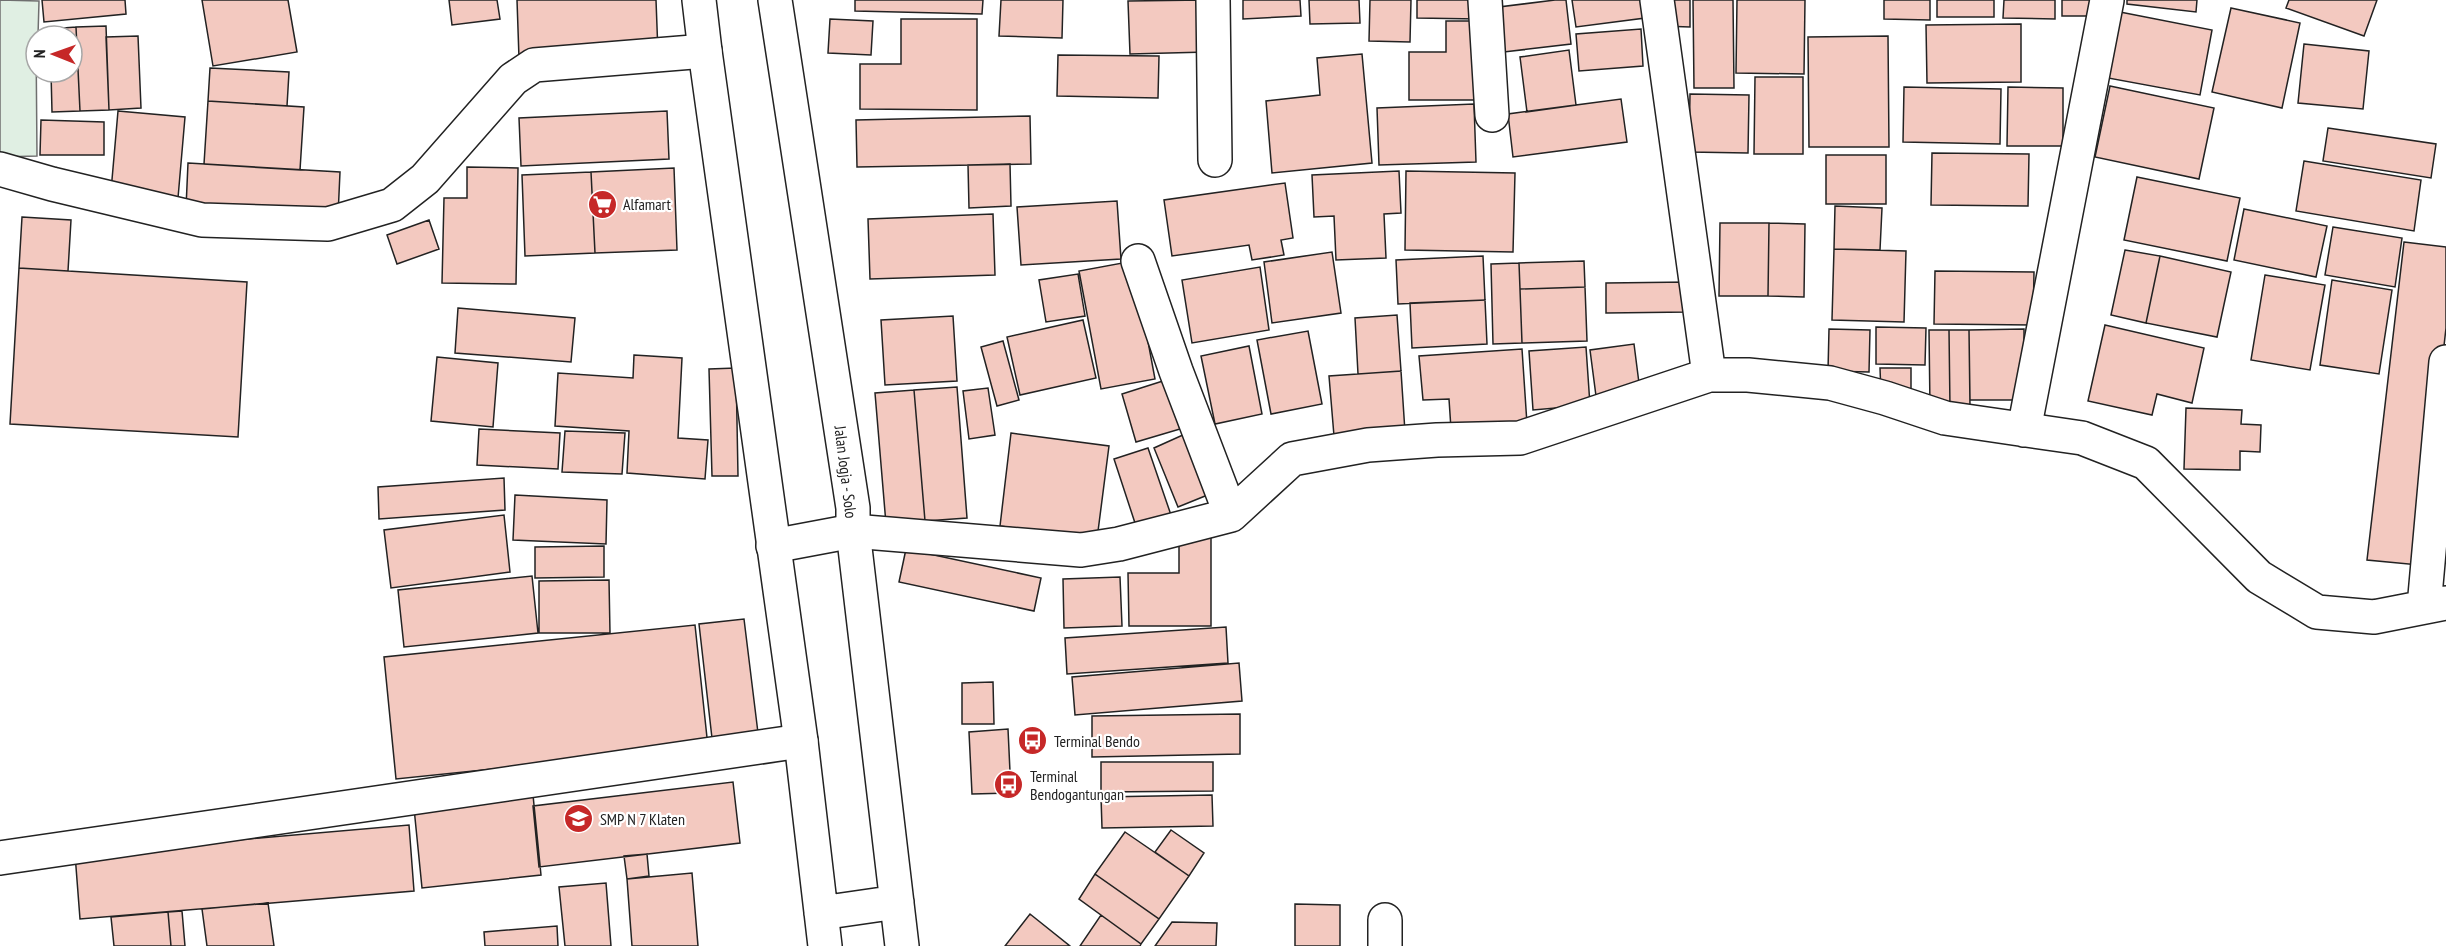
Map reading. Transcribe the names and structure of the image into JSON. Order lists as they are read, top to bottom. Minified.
{"streets":{"main road":["Jalan Jogja - Solo"]},"places":{"supermarket":["Alfamart"],"bus stop":["Terminal Bendo","Terminal Bendogantungan"],"school or university":["SMP N 7 Klaten"]},"north":"left"}
